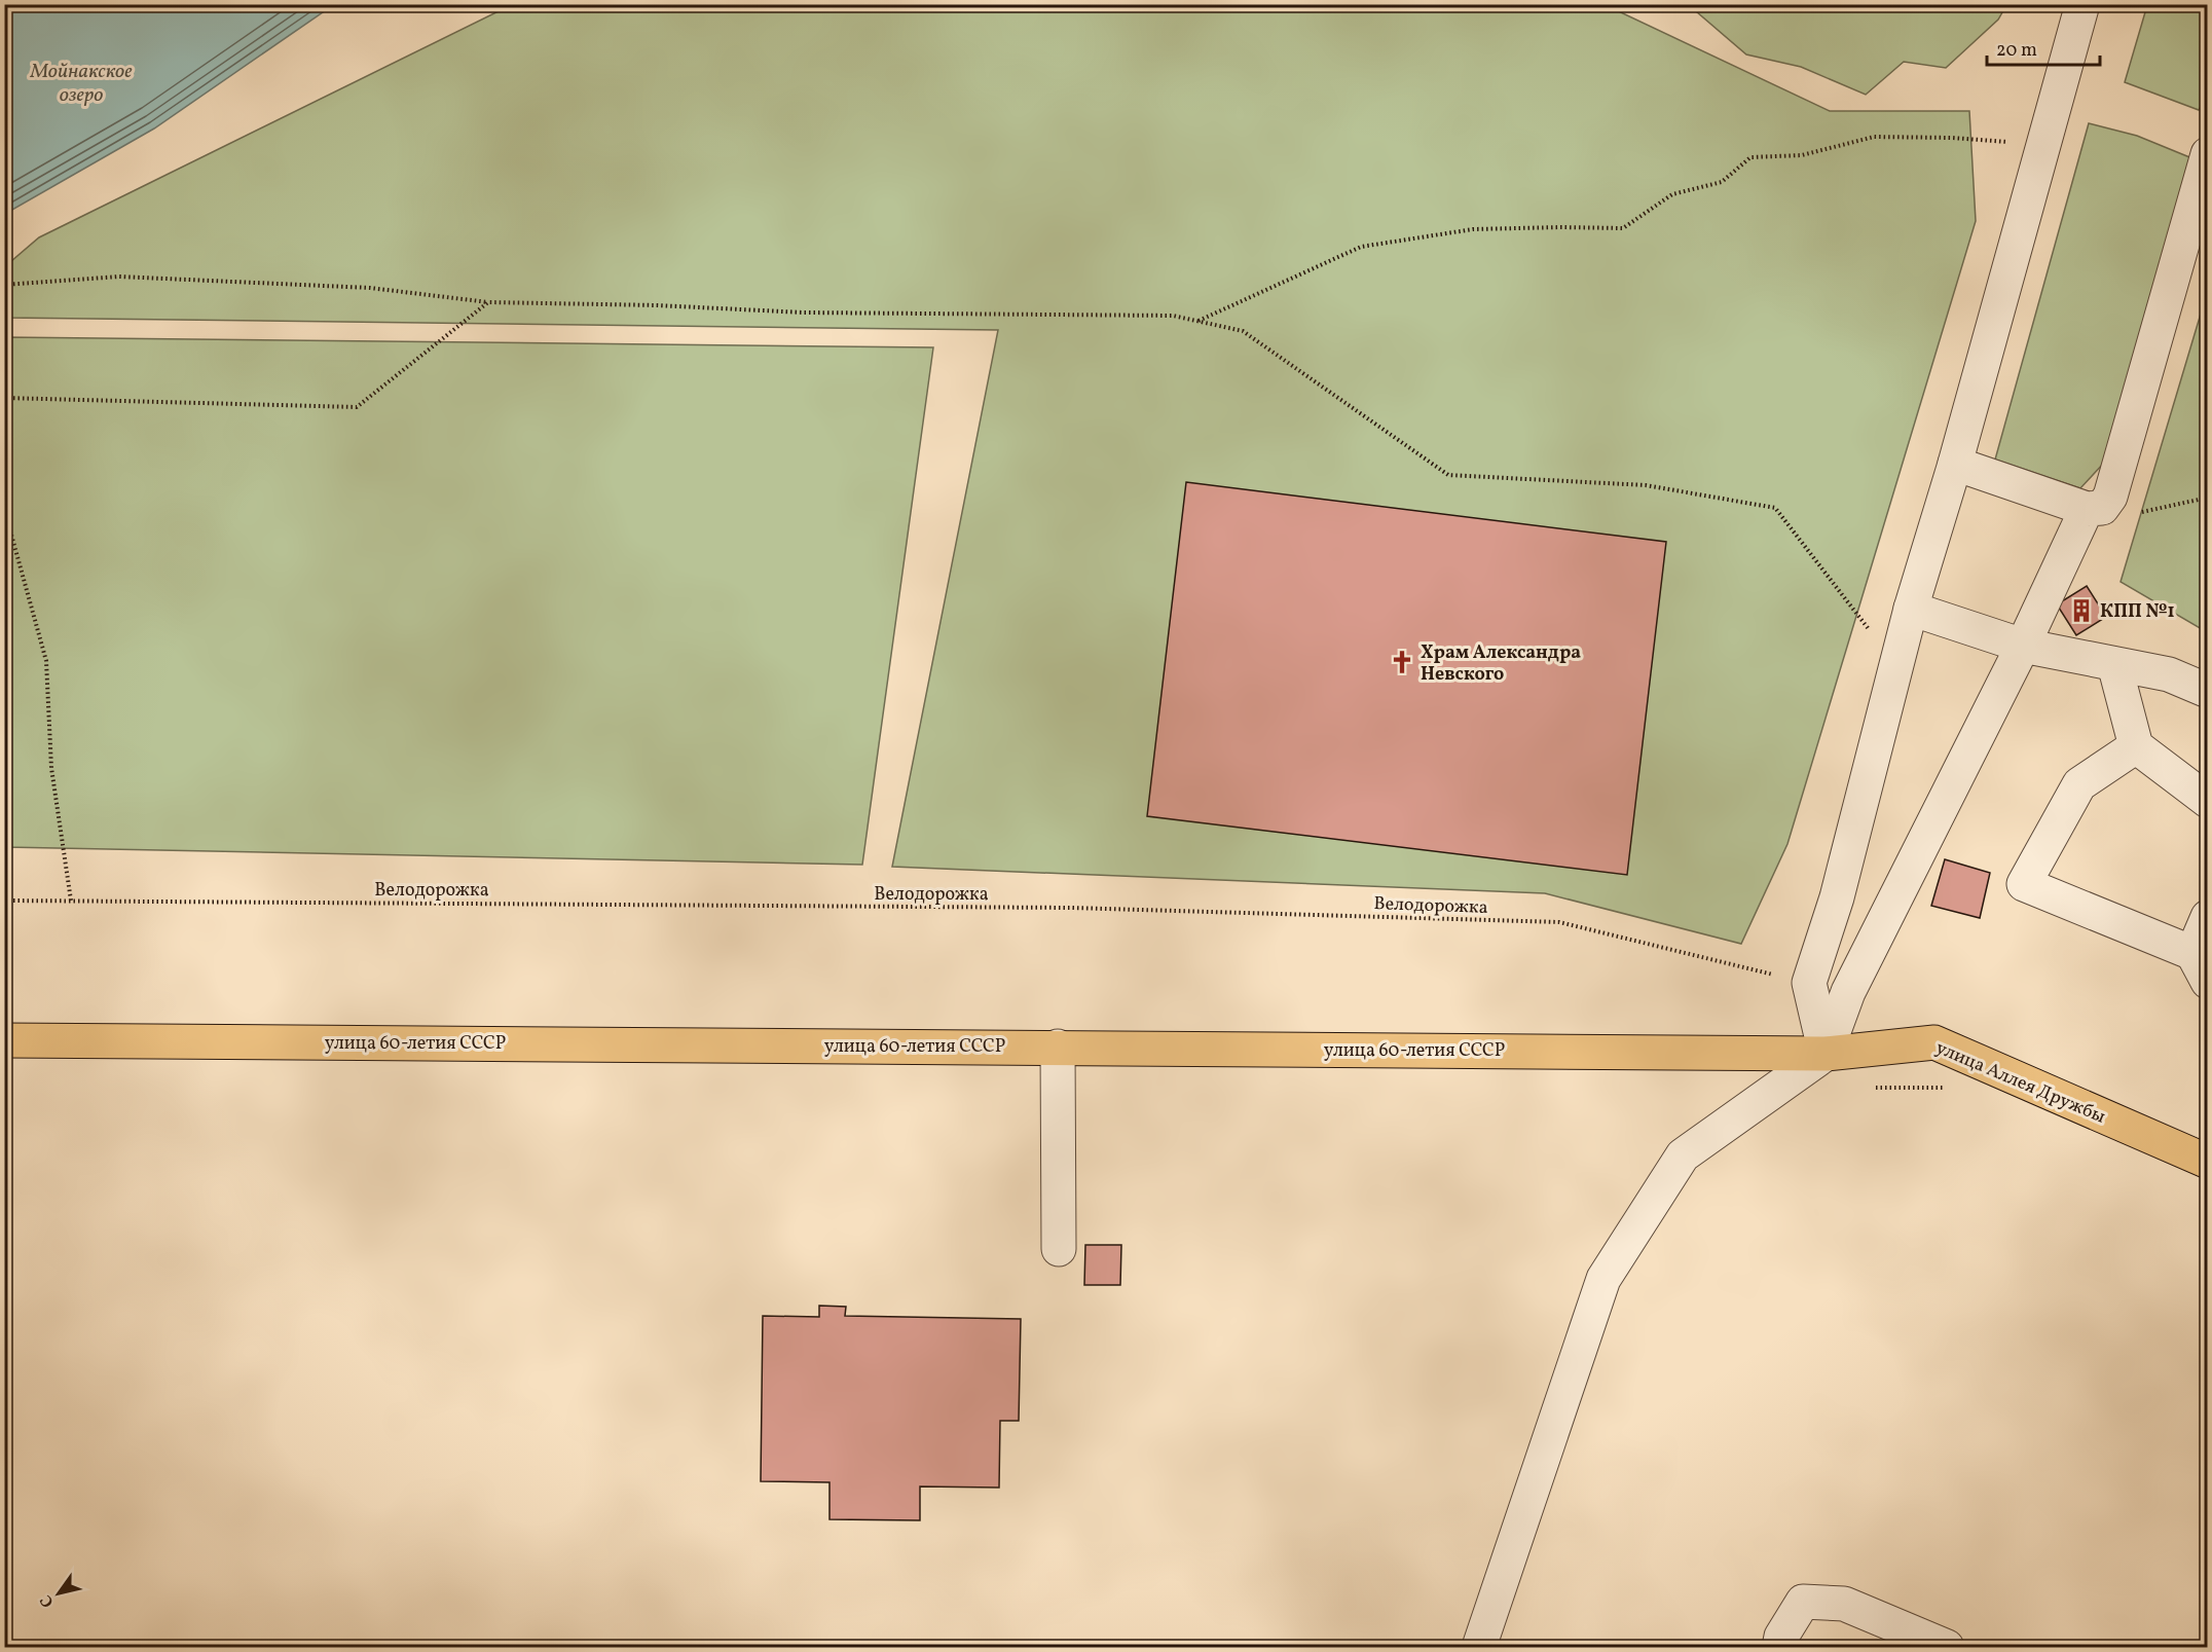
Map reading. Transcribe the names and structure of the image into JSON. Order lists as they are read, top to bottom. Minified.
{"streets":{"main road":["улица 60-летия СССР","улица Аллея Дружбы"],"path":["Велодорожка"]},"crossings":[["улица 60-летия СССР","улица Аллея Дружбы"]],"water":["Мойнакское озеро"],"places":{"building":["КПП №1"],"church":["Храм Александра Невского"]},"scale_bar":"20 m","north":"bottom left"}
